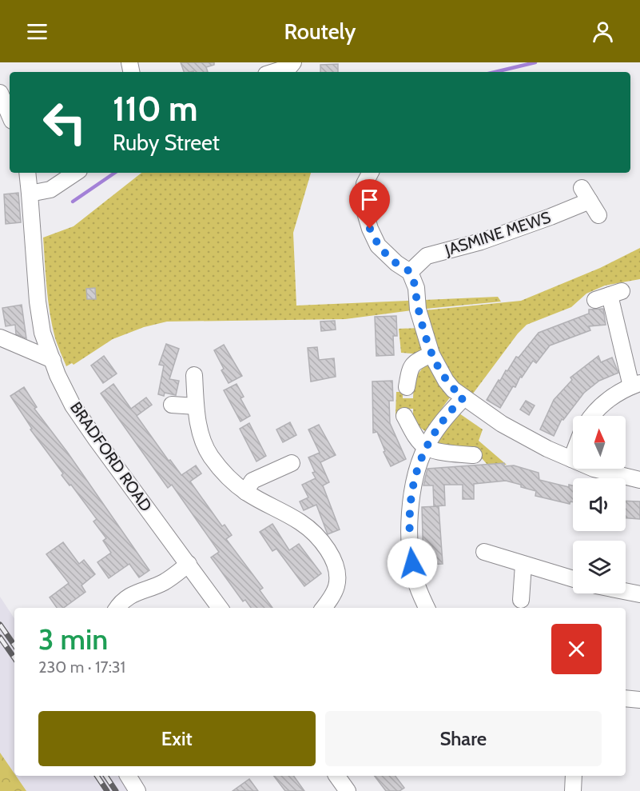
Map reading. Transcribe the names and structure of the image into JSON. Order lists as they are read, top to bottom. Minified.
{"streets":{"street":["JASMINE MEWS","BRADFORD ROAD"]},"north":"top","page":{"header":"Routely","turn":["110 m","Ruby Street"],"heading":["3 min","230 m · 17:31"],"buttons":["Exit","Share"]}}
